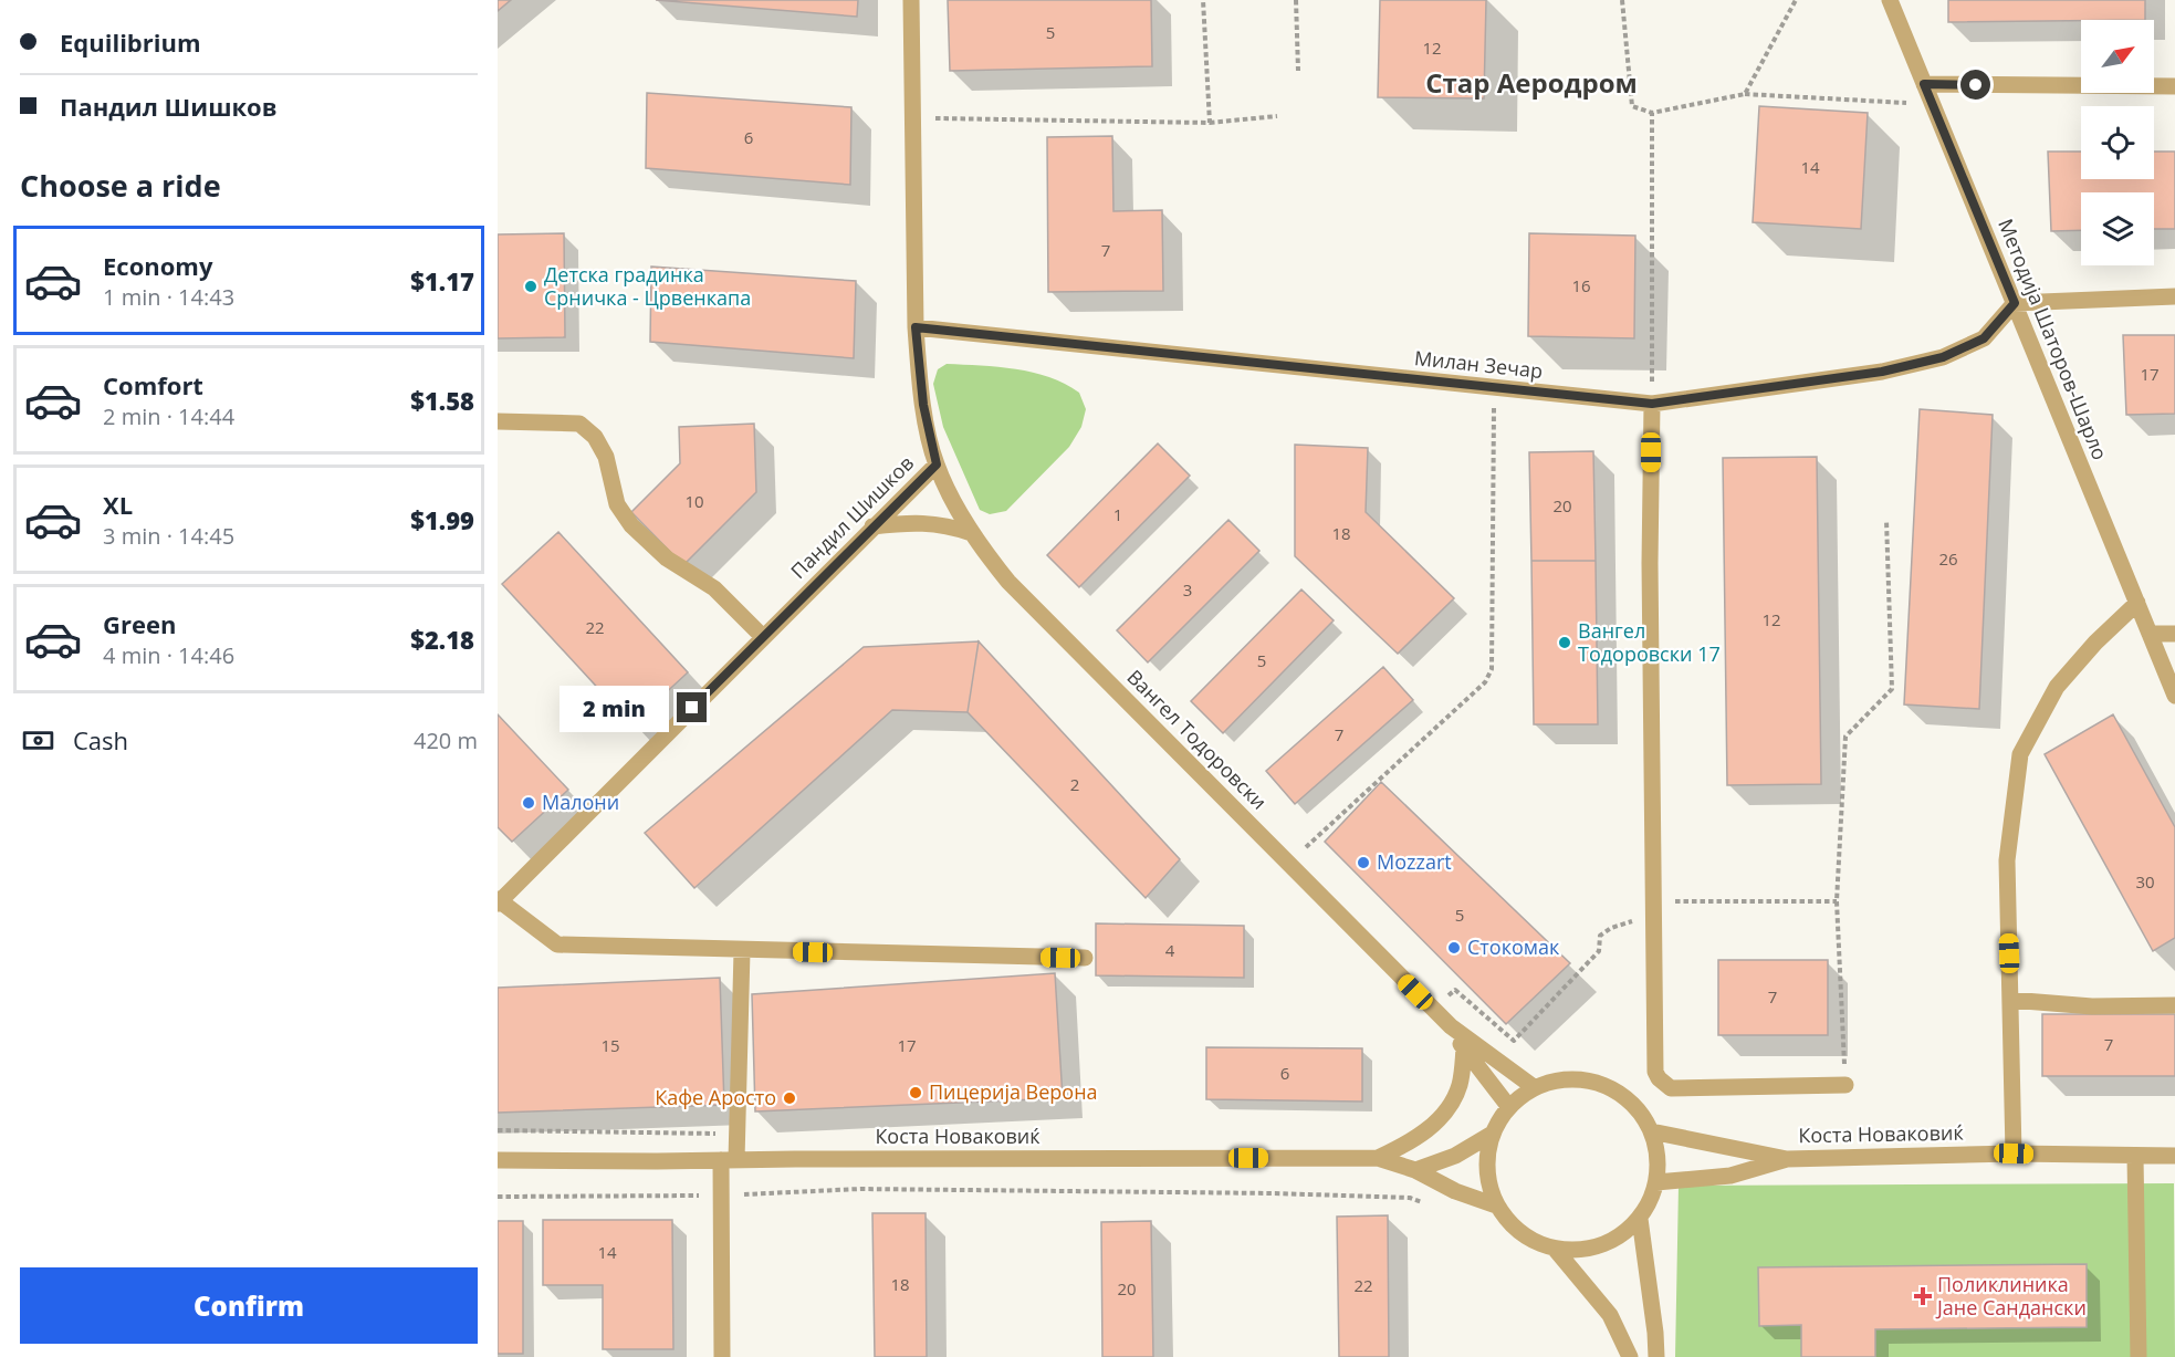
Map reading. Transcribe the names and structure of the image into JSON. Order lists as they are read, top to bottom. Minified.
{"streets":{"street":["Методија Шаторов-Шарло","Милан Зечар","Пандил Шишков","Вангел Тодоровски","Коста Новаковиќ"]},"crossings":[["Методија Шаторов-Шарло","Милан Зечар"],["Милан Зечар","Пандил Шишков"],["Пандил Шишков","Вангел Тодоровски"],["Вангел Тодоровски","Коста Новаковиќ"]],"districts":["Стар Аеродром"],"places":{"other":["Детска градинка Срничка - Црвенкапа","Вангел Тодоровски 17","Малони","Mozzart","Стокомак","Пицерија Верона","Кафе Аросто"],"health":["Поликлиника Јане Сандански"]},"house_numbers":["5","12","6","14","7","16","17","10","20","1","18","26","3","12","22","5","7","2","30","5","4","7","7","15","17","6","14","18","22","20"],"north":"top right","page":{"banner":["Equilibrium","Пандил Шишков"],"heading":"Choose a ride","list":[{"name":"Economy","note":"1 min · 14:43","value":"$1.17"},{"name":"Comfort","note":"2 min · 14:44","value":"$1.58"},{"name":"XL","note":"3 min · 14:45","value":"$1.99"},{"name":"Green","note":"4 min · 14:46","value":"$2.18"}],"bubble":"2 min","pay":["Cash","420 m"],"buttons":"Confirm"}}
